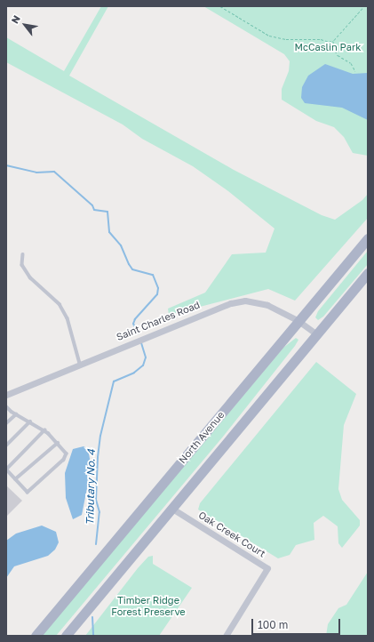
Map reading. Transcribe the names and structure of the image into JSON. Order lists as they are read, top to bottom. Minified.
{"streets":{"main road":["North Avenue"],"street":["Saint Charles Road","Oak Creek Court"]},"crossings":[["Saint Charles Road","North Avenue"]],"water":["Tributary No. 4"],"parks":["McCaslin Park","Timber Ridge Forest Preserve"],"scale_bar":"100 m","north":"top left"}
